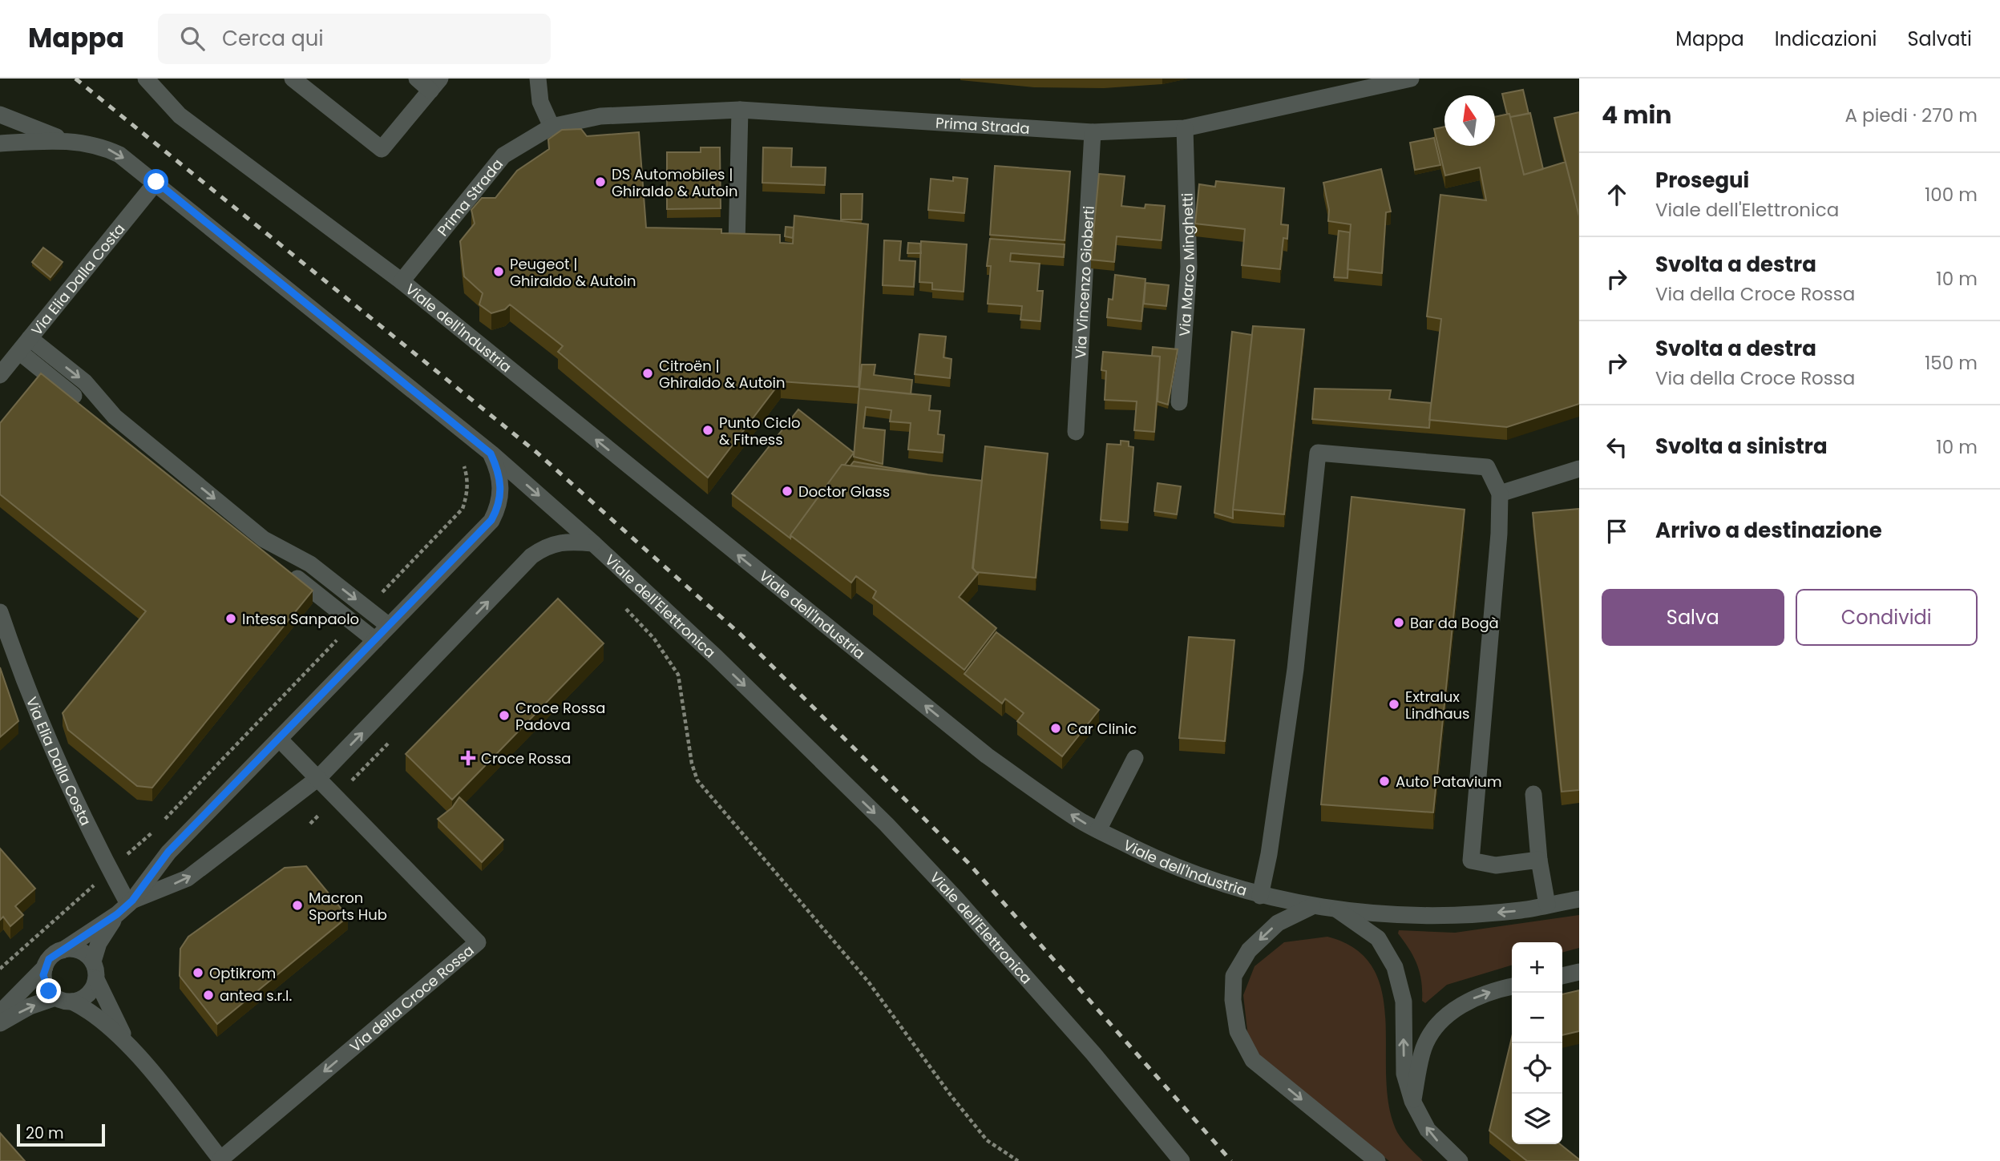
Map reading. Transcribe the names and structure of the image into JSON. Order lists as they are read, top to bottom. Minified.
{"streets":{"street":["Prima Strada","Via Marco Minghetti","Via Elia Dalla Costa","Via Vincenzo Gioberti","Viale dell'Industria","Viale dell'Elettronica","Via della Croce Rossa"]},"crossings":[["Prima Strada","Via Marco Minghetti"],["Prima Strada","Via Vincenzo Gioberti"],["Prima Strada","Viale dell'Industria"],["Via Elia Dalla Costa","Viale dell'Elettronica"]],"one_way":["Viale dell'Industria","Viale dell'Elettronica"],"places":{"other":["DS Automobiles | Ghiraldo & Autoin","Peugeot | Ghiraldo & Autoin","Citroën | Ghiraldo & Autoin","Punto Ciclo & Fitness","Doctor Glass","Intesa Sanpaolo","Bar da Bogà","Extralux Lindhaus","Croce Rossa Padova","Car Clinic","Auto Patavium","Macron Sports Hub","Optikrom","antea s.r.l."],"health":["Croce Rossa"]},"scale_bar":"20 m","north":"top","page":{"header":"Mappa","search":"Cerca qui","nav":["Mappa","Indicazioni","Salvati"],"heading":["4 min","A piedi · 270 m"],"list":[["Prosegui","Viale dell'Elettronica","100 m"],["Svolta a destra","Via della Croce Rossa","10 m"],["Svolta a destra","Via della Croce Rossa","150 m"],["Svolta a sinistra","10 m"],"Arrivo a destinazione"],"buttons":["Salva","Condividi"],"map_buttons":["+","−"],"scale":"20 m"}}
